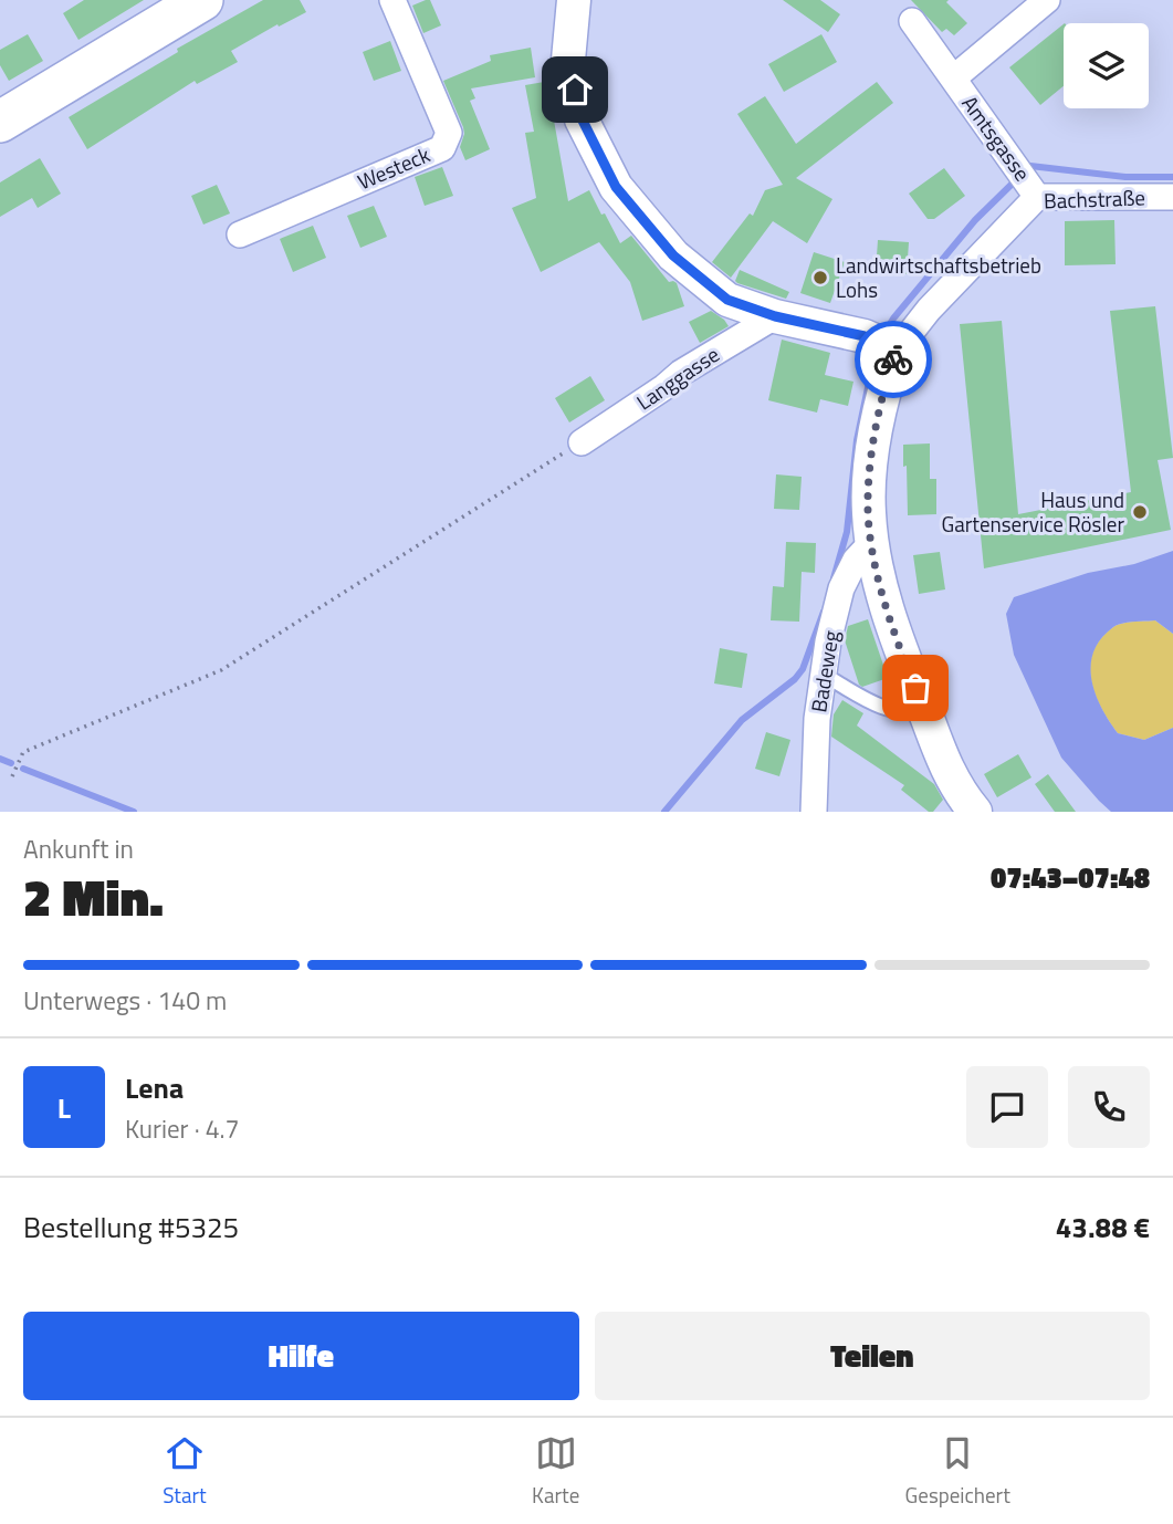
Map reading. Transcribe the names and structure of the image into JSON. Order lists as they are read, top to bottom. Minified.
{"streets":{"street":["Amtsgasse","Westeck","Bachstraße","Langgasse","Badeweg"]},"crossings":[["Amtsgasse","Bachstraße"]],"places":["Landwirtschaftsbetrieb Lohs","Haus und Gartenservice Rösler"],"page":{"heading":["2 Min.","Ankunft in","07:43–07:48"],"panel":["Lena","Kurier · 4.7","Bestellung #5325","43.88 €"],"bar":"Unterwegs · 140 m","round":"L","buttons":["Hilfe","Teilen"],"tabs":["Start","Karte","Gespeichert"]}}
